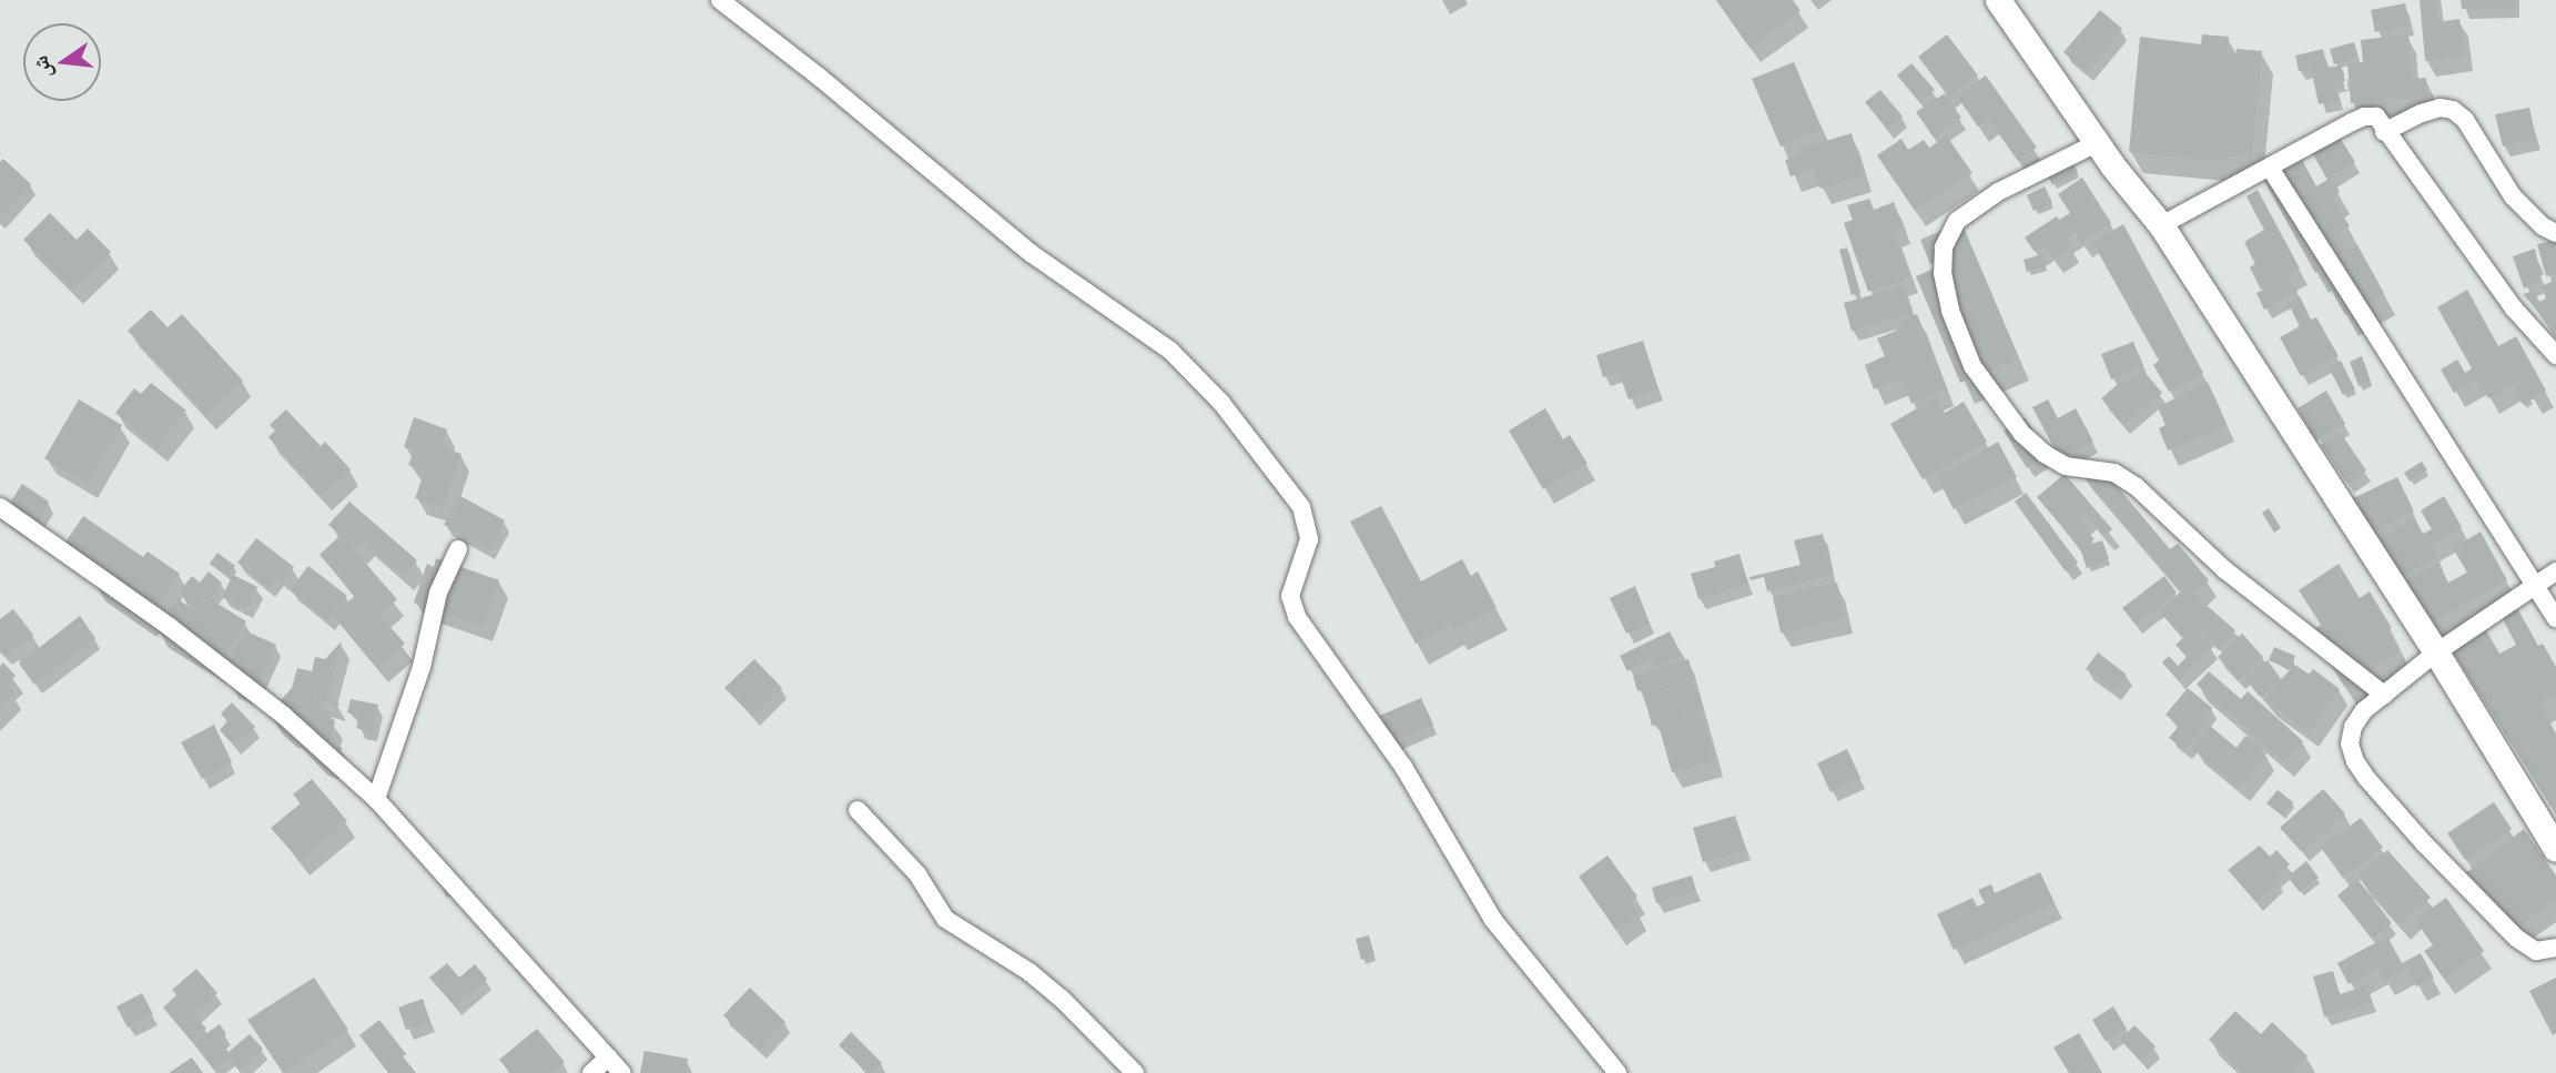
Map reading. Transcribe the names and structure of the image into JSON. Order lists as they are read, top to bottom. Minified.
{"north":"left"}
